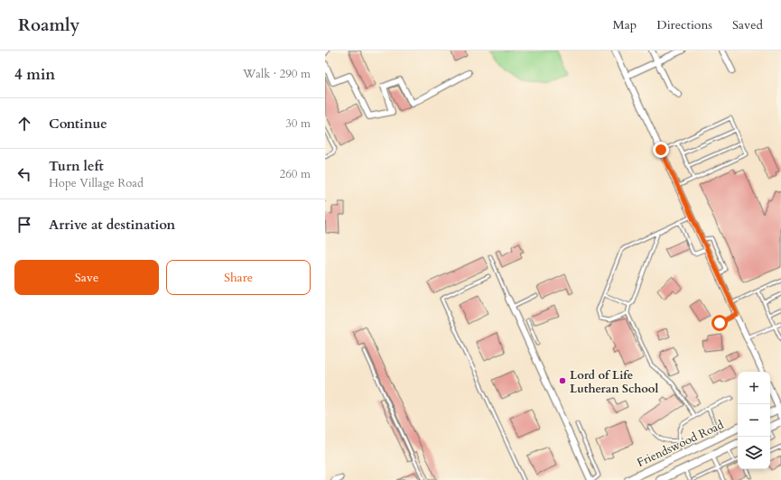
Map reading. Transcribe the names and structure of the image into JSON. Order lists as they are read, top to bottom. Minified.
{"streets":{"main road":["Friendswood Road"]},"places":["Lord of Life Lutheran School"],"page":{"header":"Roamly","nav":["Map","Directions","Saved"],"heading":["4 min","Walk · 290 m"],"list":[["Continue","30 m"],["Turn left","Hope Village Road","260 m"],"Arrive at destination"],"buttons":["Save","Share"],"map_buttons":["+","−"]}}
